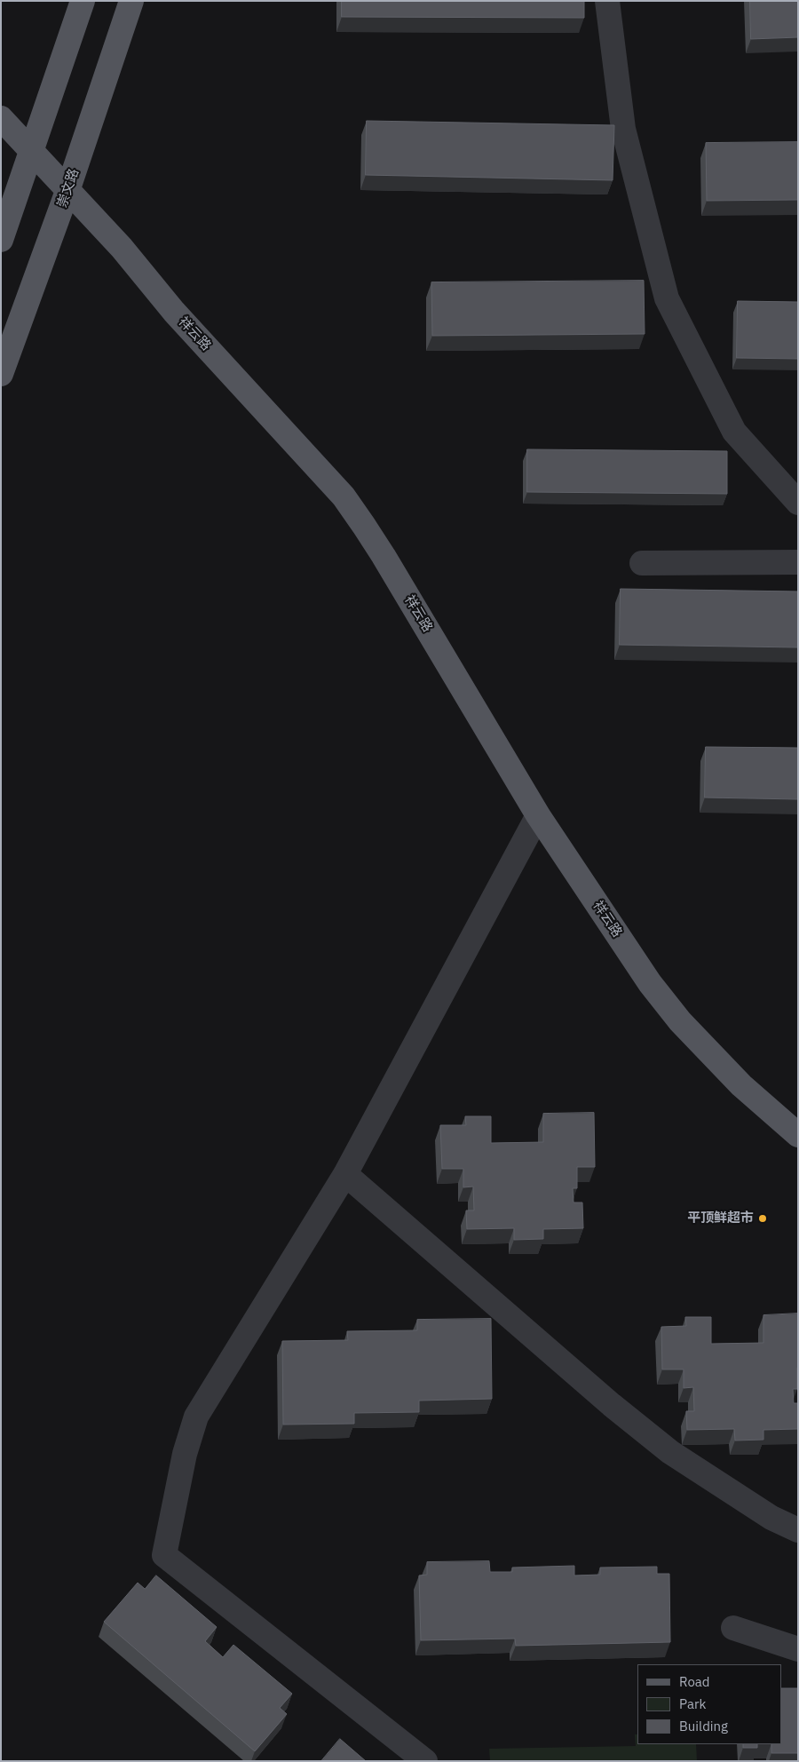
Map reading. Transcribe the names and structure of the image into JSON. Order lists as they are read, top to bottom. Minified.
{"streets":{"main road":["崇文路","祥云路"]},"crossings":[["崇文路","祥云路"]],"places":["平顶鲜超市"],"legend":["Road","Park","Building"]}
